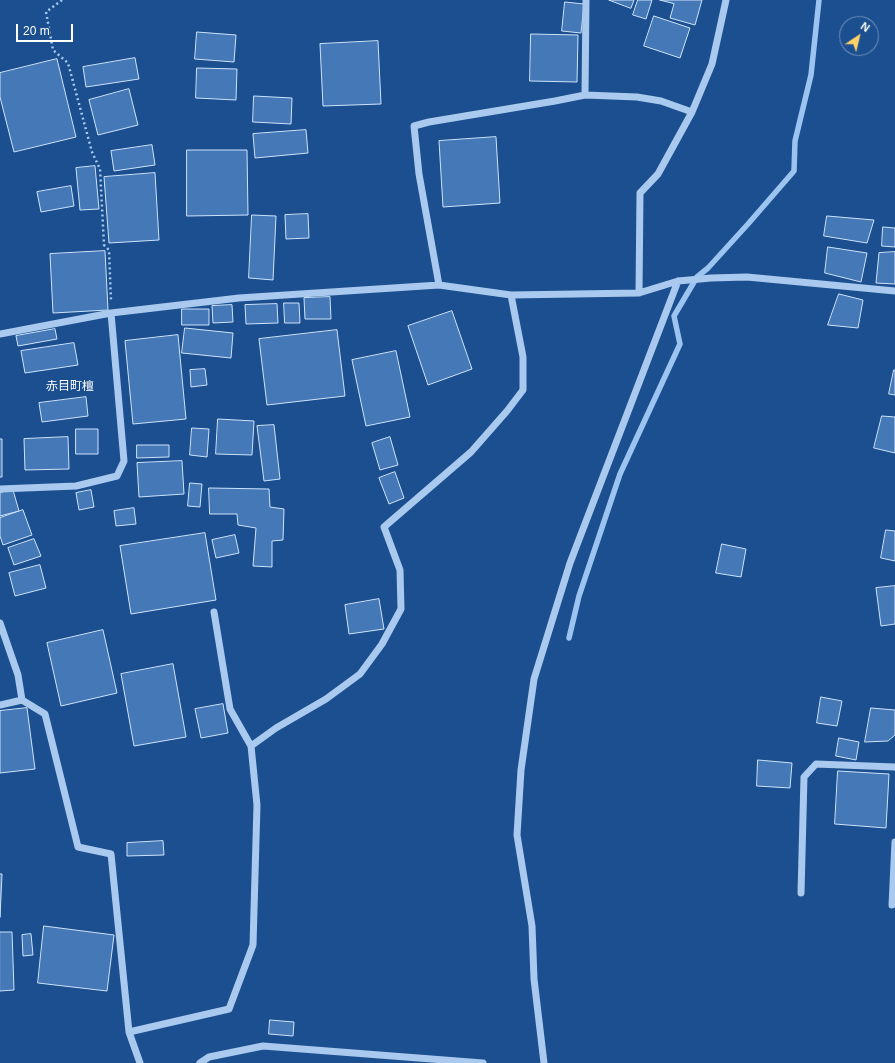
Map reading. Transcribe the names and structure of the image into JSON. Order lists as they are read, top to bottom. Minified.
{"districts":["赤目町檀"],"scale_bar":"20 m","north":"top right"}
